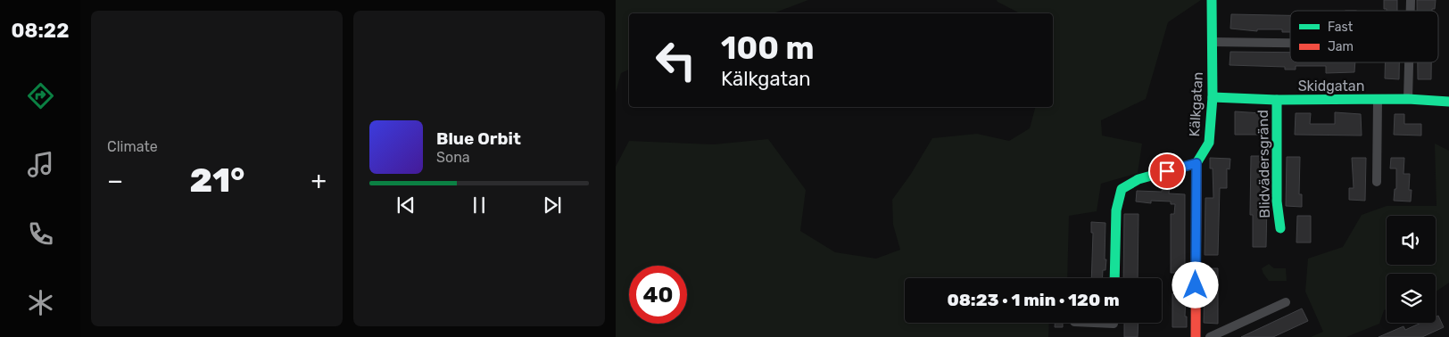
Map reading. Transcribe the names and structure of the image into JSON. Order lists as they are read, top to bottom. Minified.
{"streets":{"street":["Skidgatan","Kälkgatan","Blidvädersgränd"]},"crossings":[["Skidgatan","Kälkgatan"],["Skidgatan","Blidvädersgränd"]],"legend":["Fast","Jam"],"page":{"tabs":"08:22","tile":"Climate","turn":["100 m","Kälkgatan"],"song":["Blue Orbit","Sona"],"heat":["−","21°","+"],"limit":"40","trip":"08:23 · 1 min · 120 m"}}
